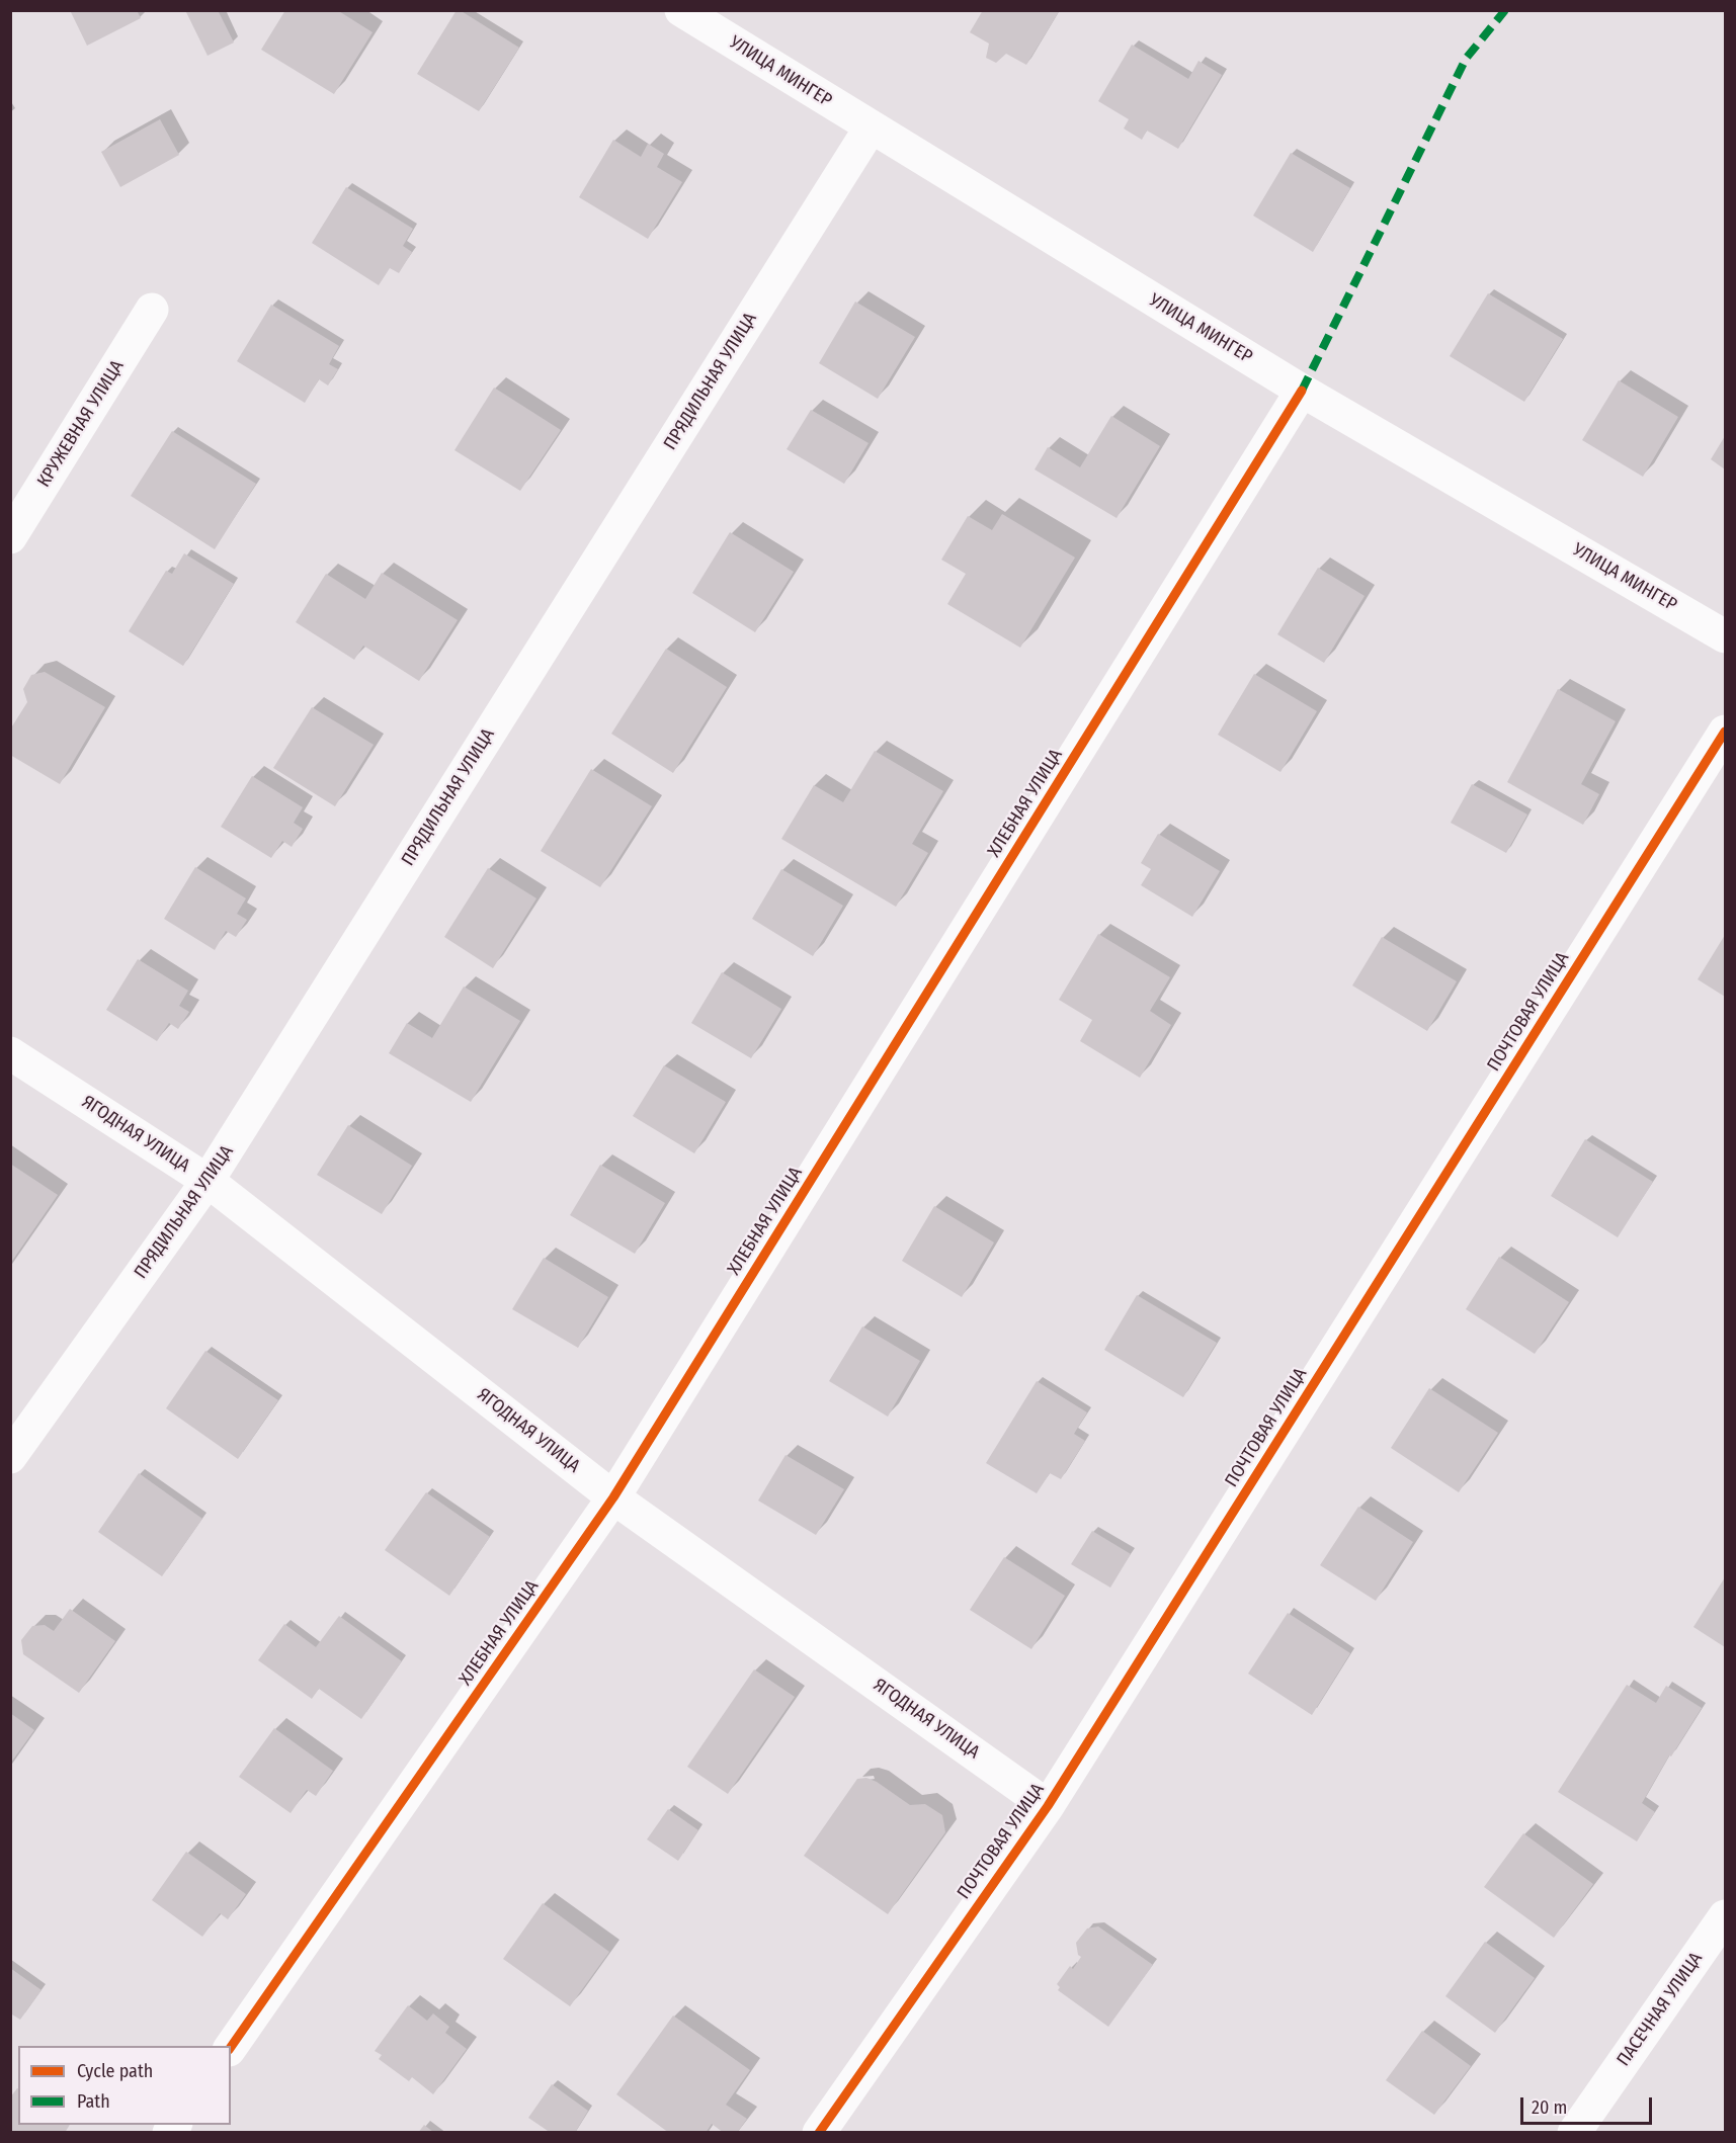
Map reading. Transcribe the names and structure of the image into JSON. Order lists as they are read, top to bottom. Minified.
{"streets":{"street":["УЛИЦА МИНГЕР","ПРЯДИЛЬНАЯ УЛИЦА","КРУЖЕВНАЯ УЛИЦА","ХЛЕБНАЯ УЛИЦА","ПОЧТОВАЯ УЛИЦА","ЯГОДНАЯ УЛИЦА","ПАСЕЧНАЯ УЛИЦА"]},"crossings":[["УЛИЦА МИНГЕР","ПРЯДИЛЬНАЯ УЛИЦА"],["УЛИЦА МИНГЕР","ХЛЕБНАЯ УЛИЦА"],["ПРЯДИЛЬНАЯ УЛИЦА","ЯГОДНАЯ УЛИЦА"],["ХЛЕБНАЯ УЛИЦА","ЯГОДНАЯ УЛИЦА"],["ПОЧТОВАЯ УЛИЦА","ЯГОДНАЯ УЛИЦА"]],"legend":["Cycle path","Path"],"scale_bar":"20 m"}
